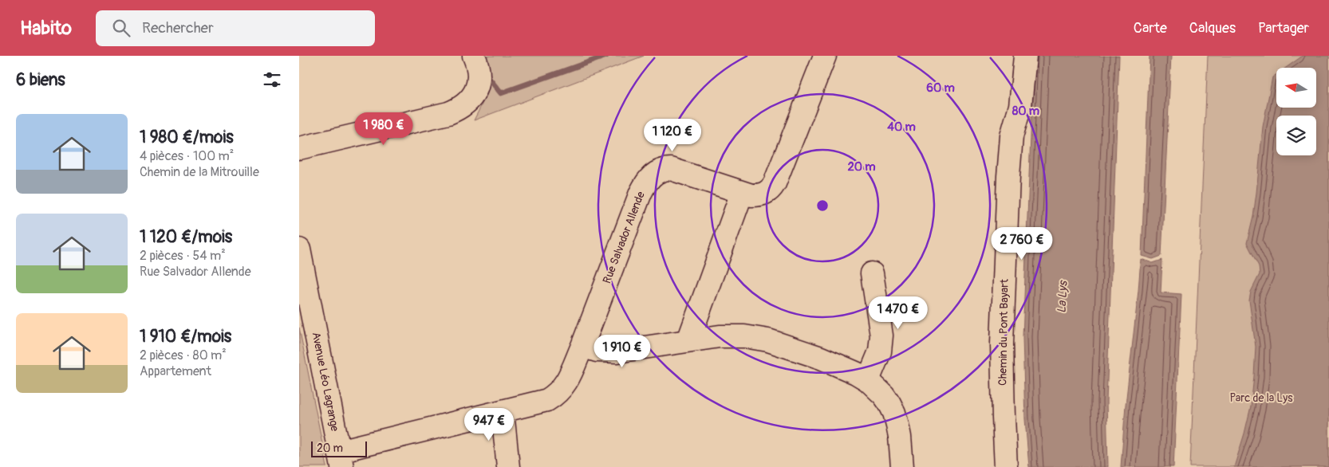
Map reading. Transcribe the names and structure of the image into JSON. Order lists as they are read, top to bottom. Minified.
{"streets":{"street":["Rue Salvador Allende","Chemin du Pont Bayart","Avenue Léo Lagrange"]},"crossings":[["Rue Salvador Allende","Avenue Léo Lagrange"]],"water":["La Lys"],"parks":["Parc de la Lys"],"scale_bar":"20 m","north":"left","page":{"header":"Habito","search":"Rechercher","nav":["Carte","Calques","Partager"],"heading":"6 biens","list":[{"name":"1 980 €/mois","note":"4 pièces · 100 m² · Chemin de la Mitrouille"},{"name":"1 120 €/mois","note":"2 pièces · 54 m² · Rue Salvador Allende"},{"name":"1 910 €/mois","note":"2 pièces · 80 m² · Appartement"}],"price":["1 980 €","1 120 €","2 760 €","1 470 €","1 910 €","947 €"],"scale":"20 m"},"rings":["60 m","80 m","40 m","20 m"]}
